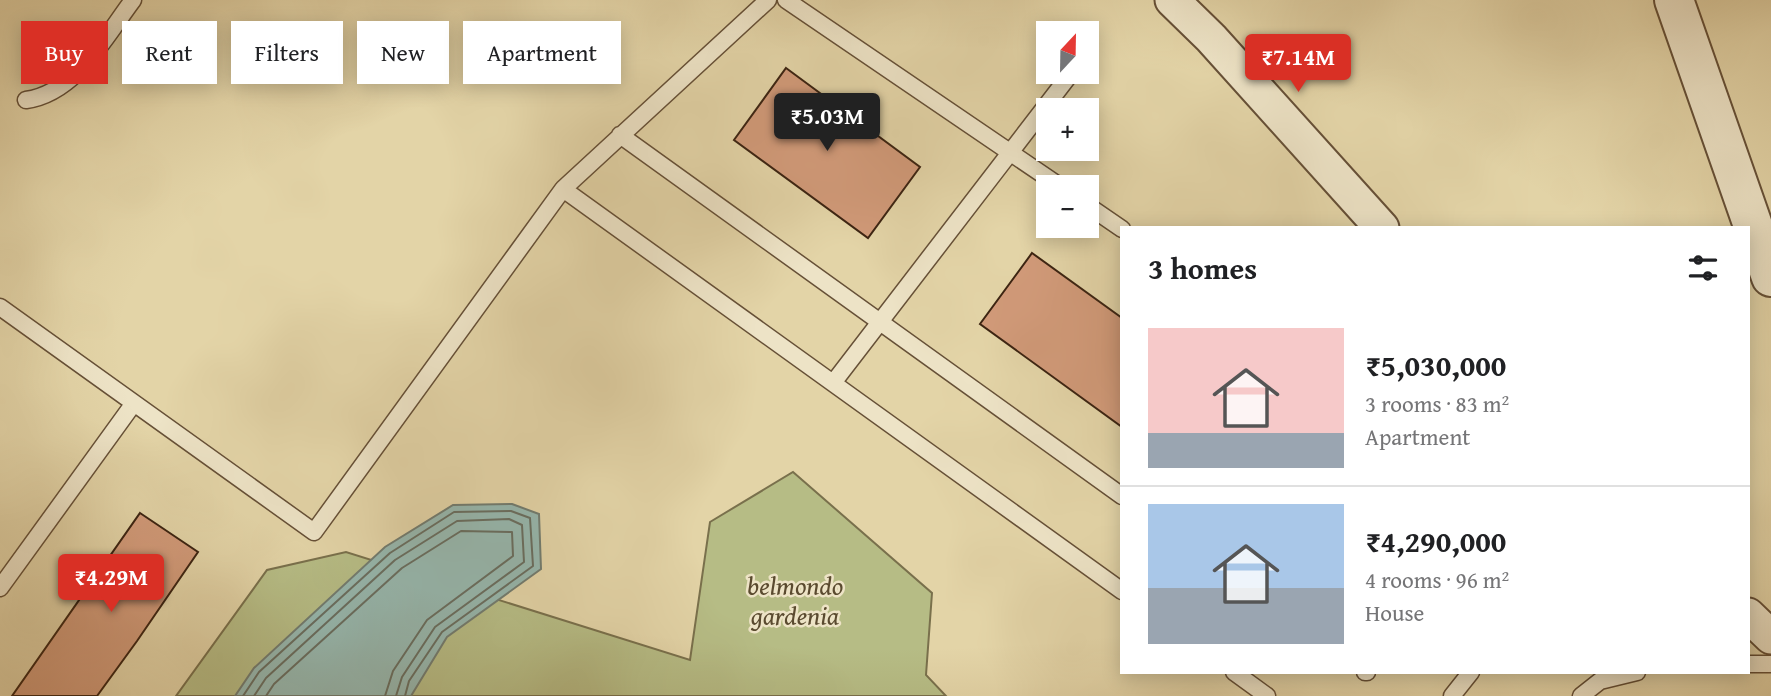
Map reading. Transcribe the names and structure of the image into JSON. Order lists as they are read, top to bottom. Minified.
{"parks":["belmondo gardenia"],"north":"top","page":{"map_buttons":["+","−"],"chip":["Buy","Rent","Filters","New","Apartment"],"price":["₹7.14M","₹5.03M","₹4.29M"],"heading":"3 homes","list":[{"name":"₹5,030,000","note":"3 rooms · 83 m² · Apartment"},{"name":"₹4,290,000","note":"4 rooms · 96 m² · House"}]}}
